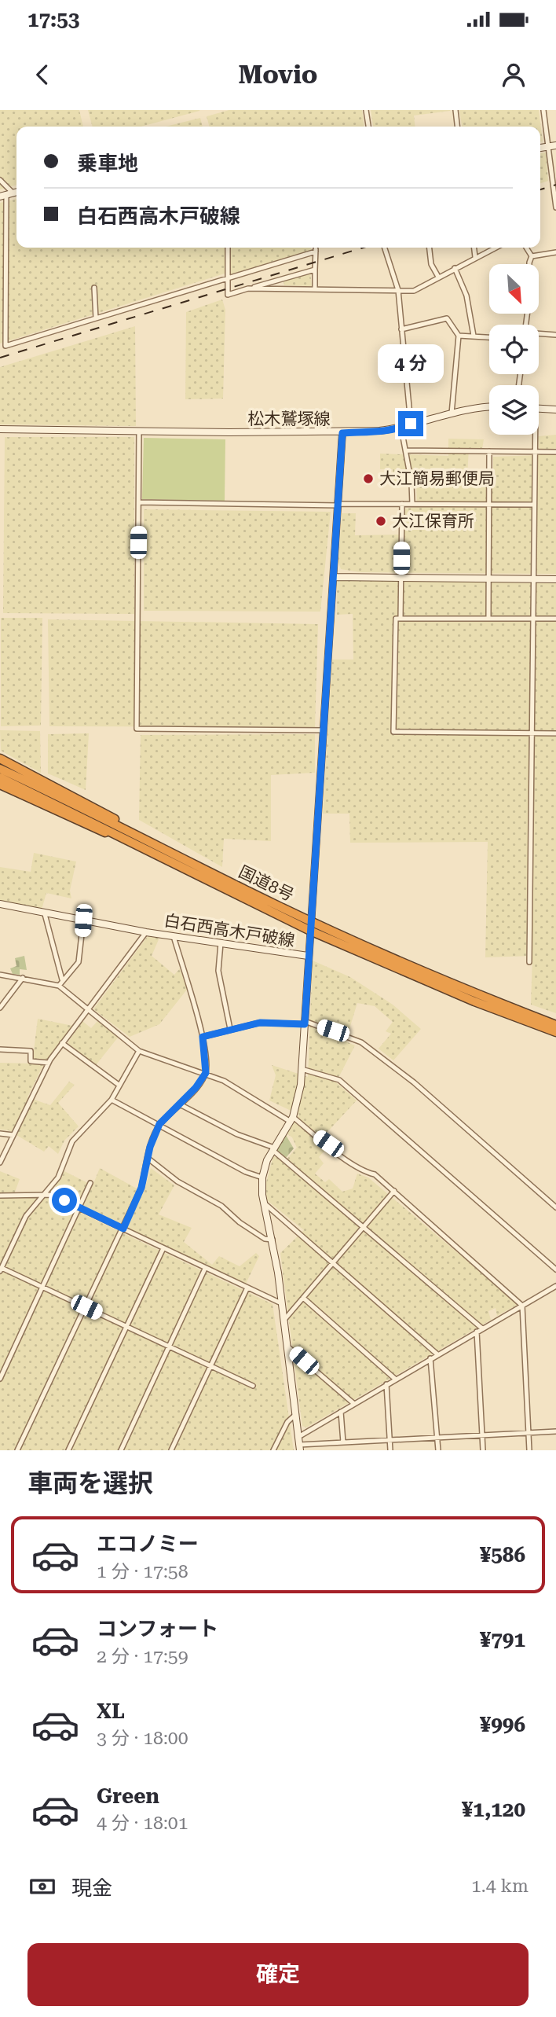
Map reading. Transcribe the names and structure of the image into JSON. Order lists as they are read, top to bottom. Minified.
{"streets":{"highway":["国道8号"],"main road":["松木鷲塚線","白石西高木戸破線"]},"crossings":[["松木鷲塚線","白石西高木戸破線"],["国道8号","白石西高木戸破線"]],"places":["大江簡易郵便局","大江保育所"],"north":"bottom right","page":{"status":"17:53","header":"Movio","banner":["乗車地","白石西高木戸破線"],"bubble":"4 分","heading":"車両を選択","list":[{"name":"エコノミー","note":"1 分 · 17:58","value":"¥586"},{"name":"コンフォート","note":"2 分 · 17:59","value":"¥791"},{"name":"XL","note":"3 分 · 18:00","value":"¥996"},{"name":"Green","note":"4 分 · 18:01","value":"¥1,120"}],"pay":["現金","1.4 km"],"buttons":"確定"}}
